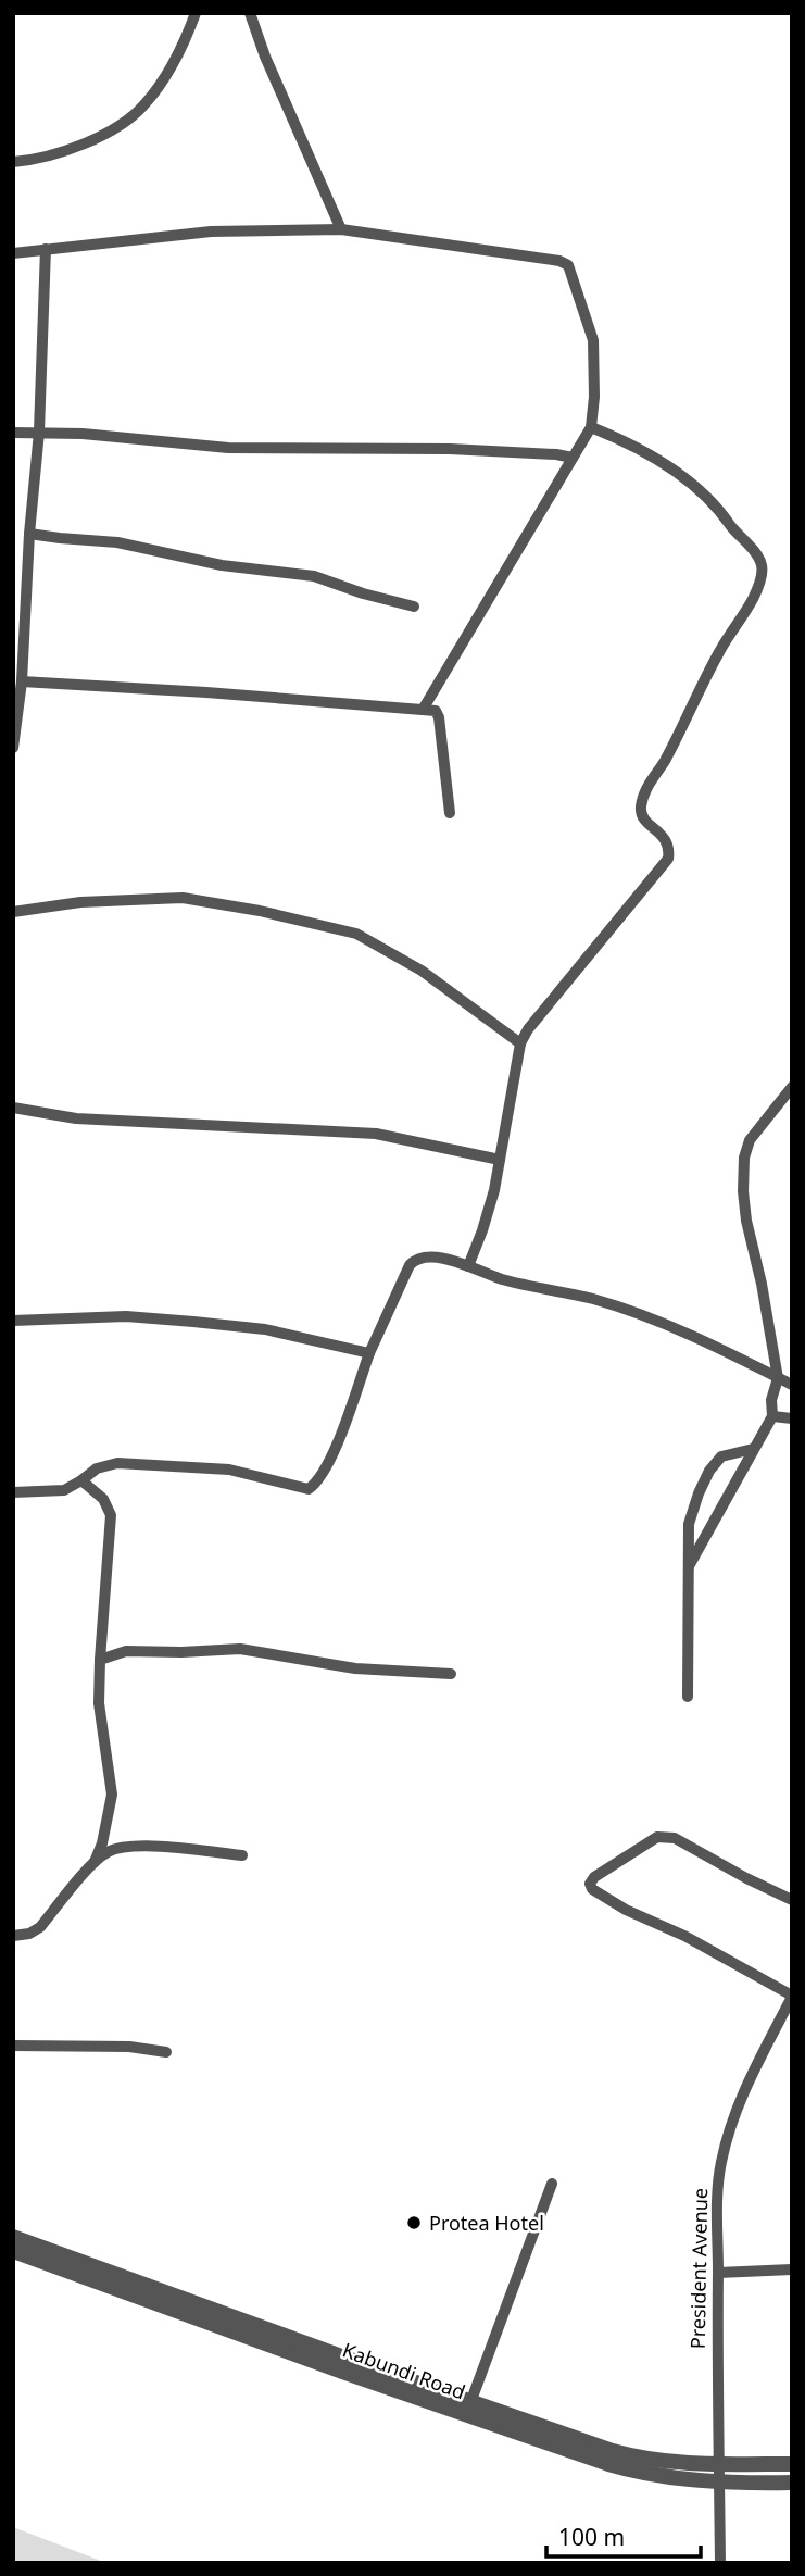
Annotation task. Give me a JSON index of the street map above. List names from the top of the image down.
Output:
{
  "streets": {
    "street": ["President Avenue", "Kabundi Road"]
  },
  "crossings": [
    ["President Avenue", "Kabundi Road"]
  ],
  "places": ["Protea Hotel"],
  "scale_bar": "100 m"
}
